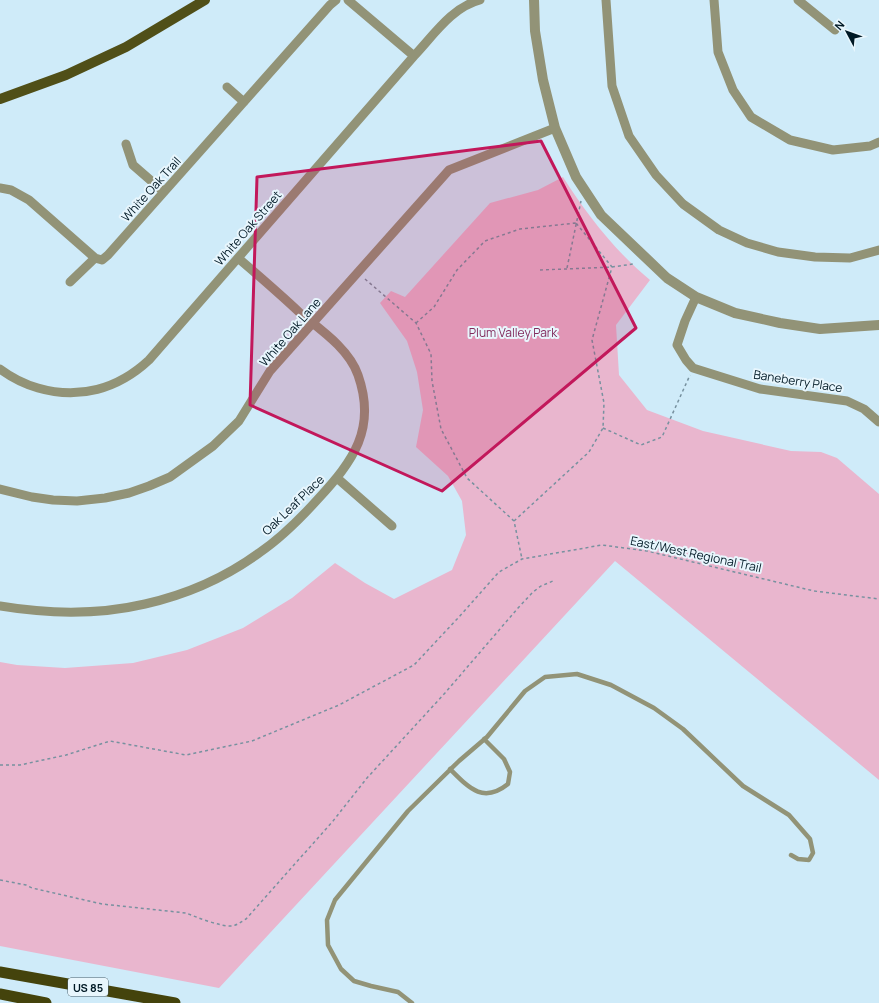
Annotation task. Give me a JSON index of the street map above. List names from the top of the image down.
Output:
{
  "streets": {
    "highway": ["US 85"],
    "street": [
      "White Oak Trail",
      "White Oak Street",
      "White Oak Lane",
      "Baneberry Place",
      "Oak Leaf Place"
    ],
    "path": ["East/West Regional Trail"]
  },
  "crossings": [
    ["White Oak Street", "Oak Leaf Place"],
    ["White Oak Lane", "Oak Leaf Place"]
  ],
  "parks": ["Plum Valley Park"],
  "north": "top left"
}
